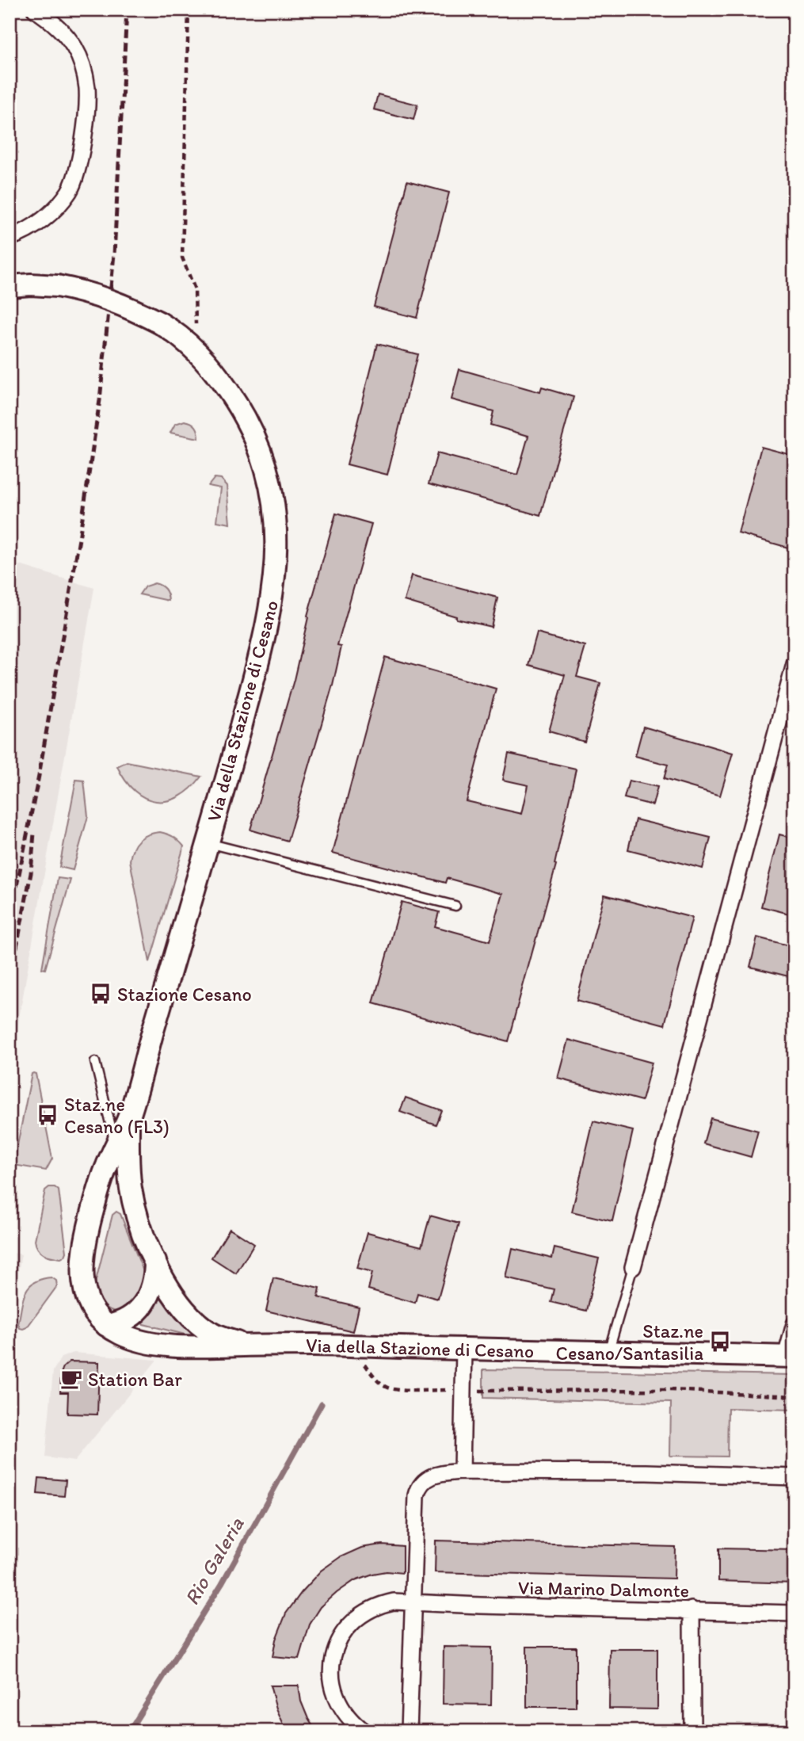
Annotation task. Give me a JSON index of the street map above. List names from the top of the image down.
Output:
{
  "streets": {
    "street": ["Via della Stazione di Cesano", "Via Marino Dalmonte"]
  },
  "water": ["Rio Galeria"],
  "places": {
    "bus stop": ["Stazione Cesano", "Staz.ne Cesano (FL3)", "Staz.ne Cesano/Santasilia"],
    "cafe": ["Station Bar"]
  }
}
